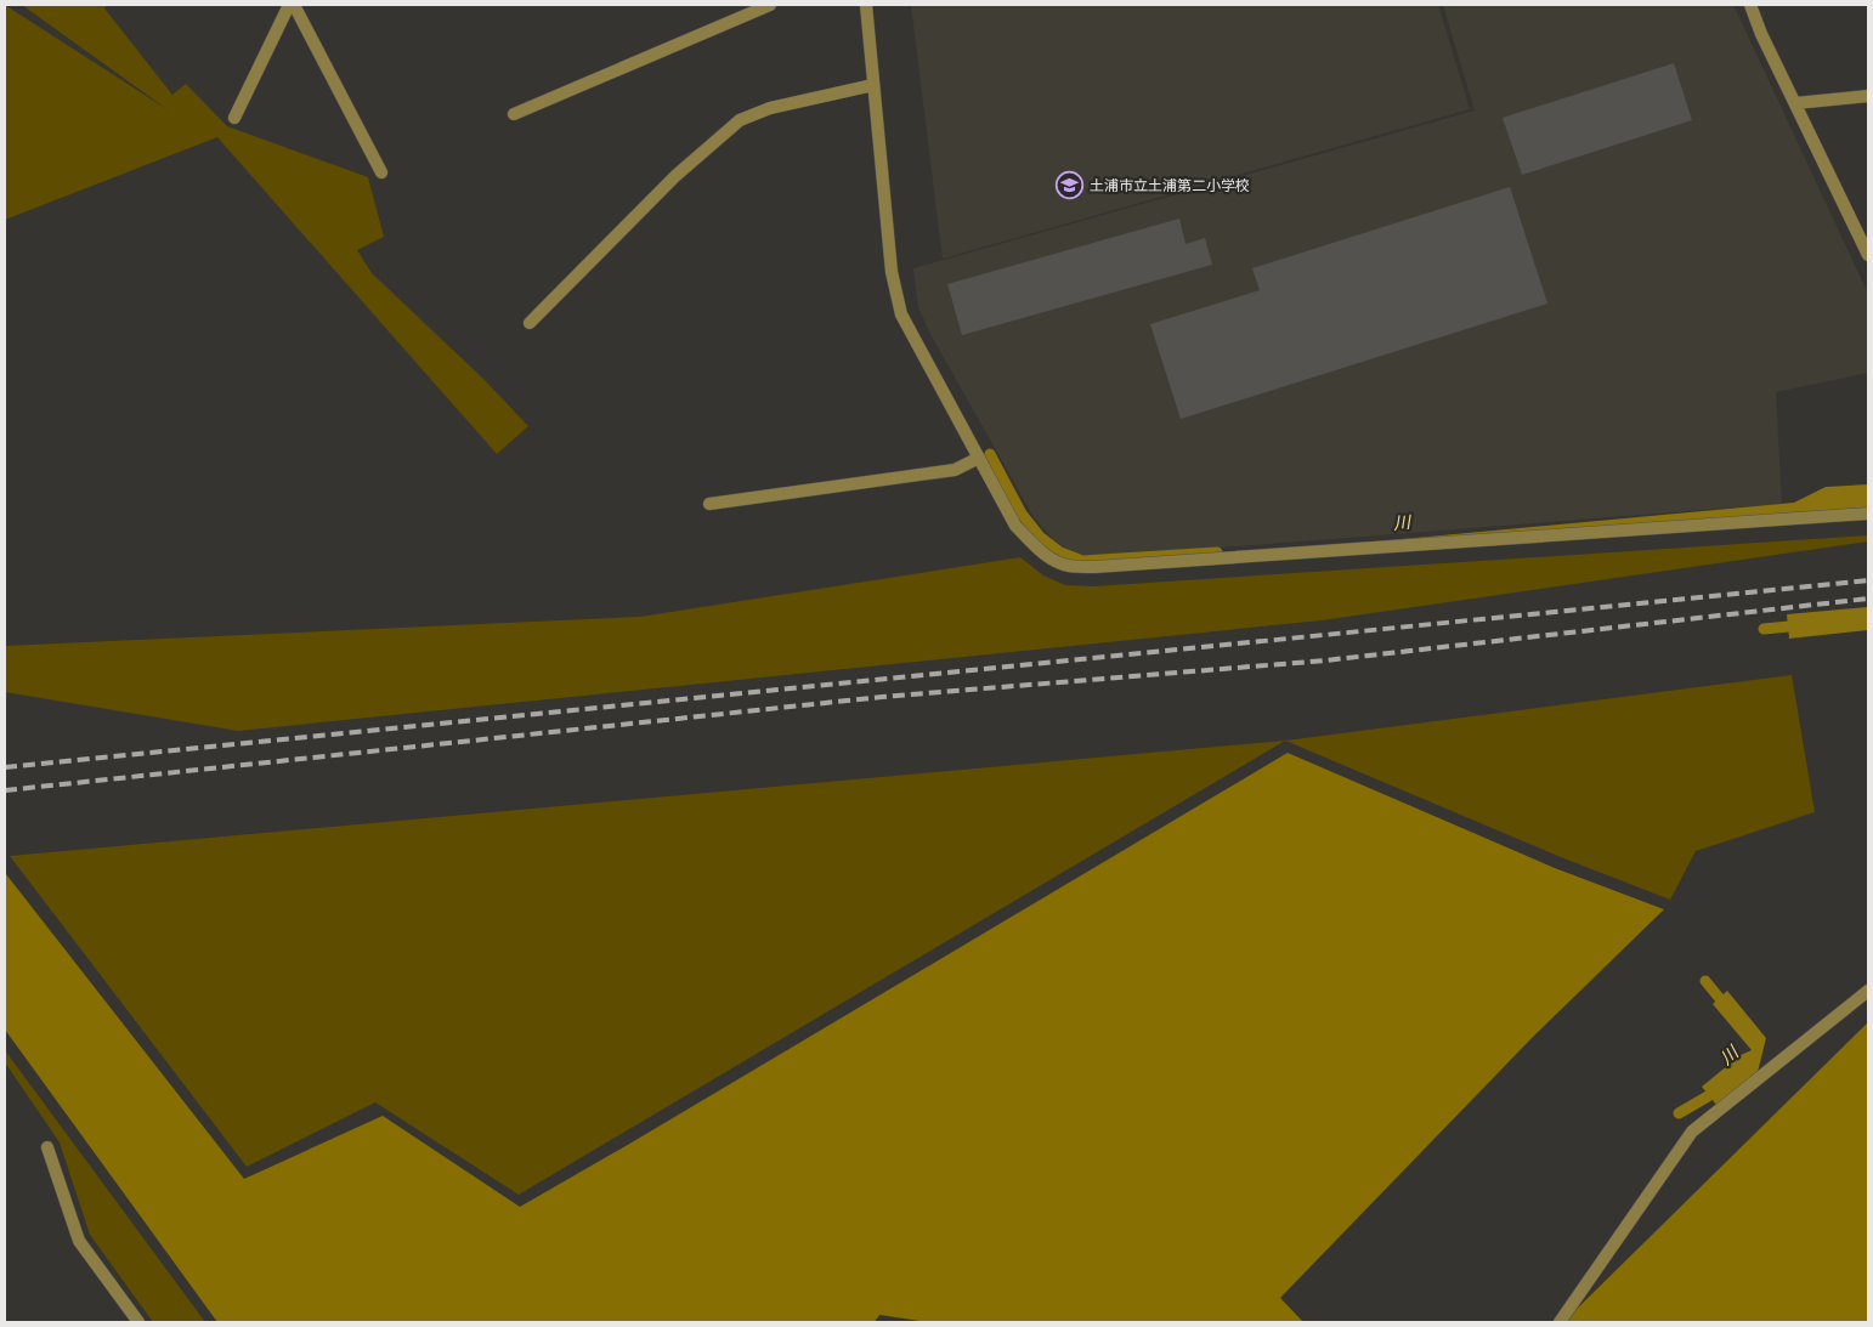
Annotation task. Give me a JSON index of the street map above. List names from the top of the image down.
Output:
{
  "water": ["川"],
  "places": {
    "school or university": ["土浦市立土浦第二小学校"]
  }
}
